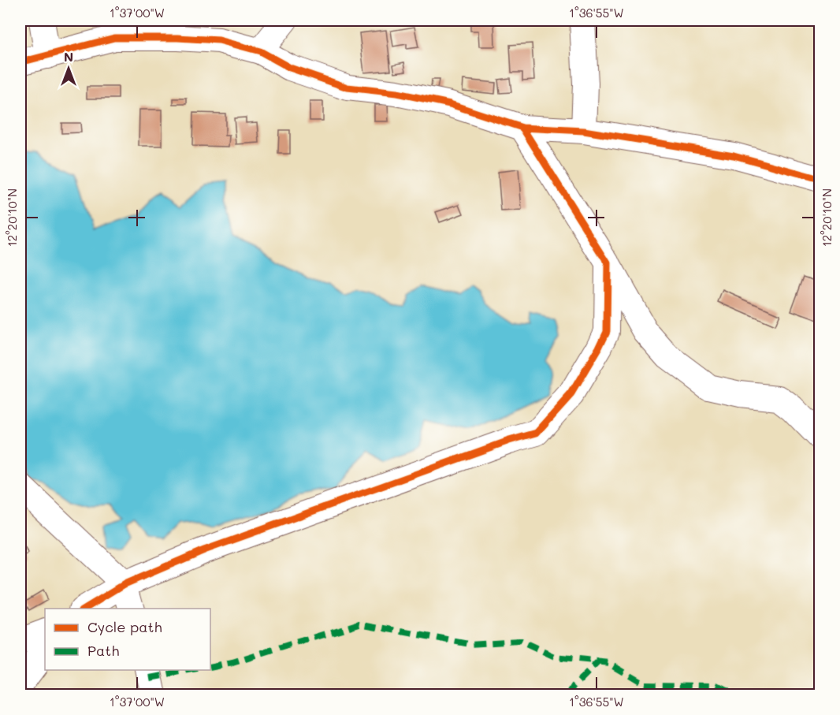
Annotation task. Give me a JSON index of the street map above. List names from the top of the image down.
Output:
{
  "legend": ["Cycle path", "Path"],
  "north": "top",
  "coordinates": ["1°37'00\"W", "1°36'55\"W", "12°20'10\"N"]
}
